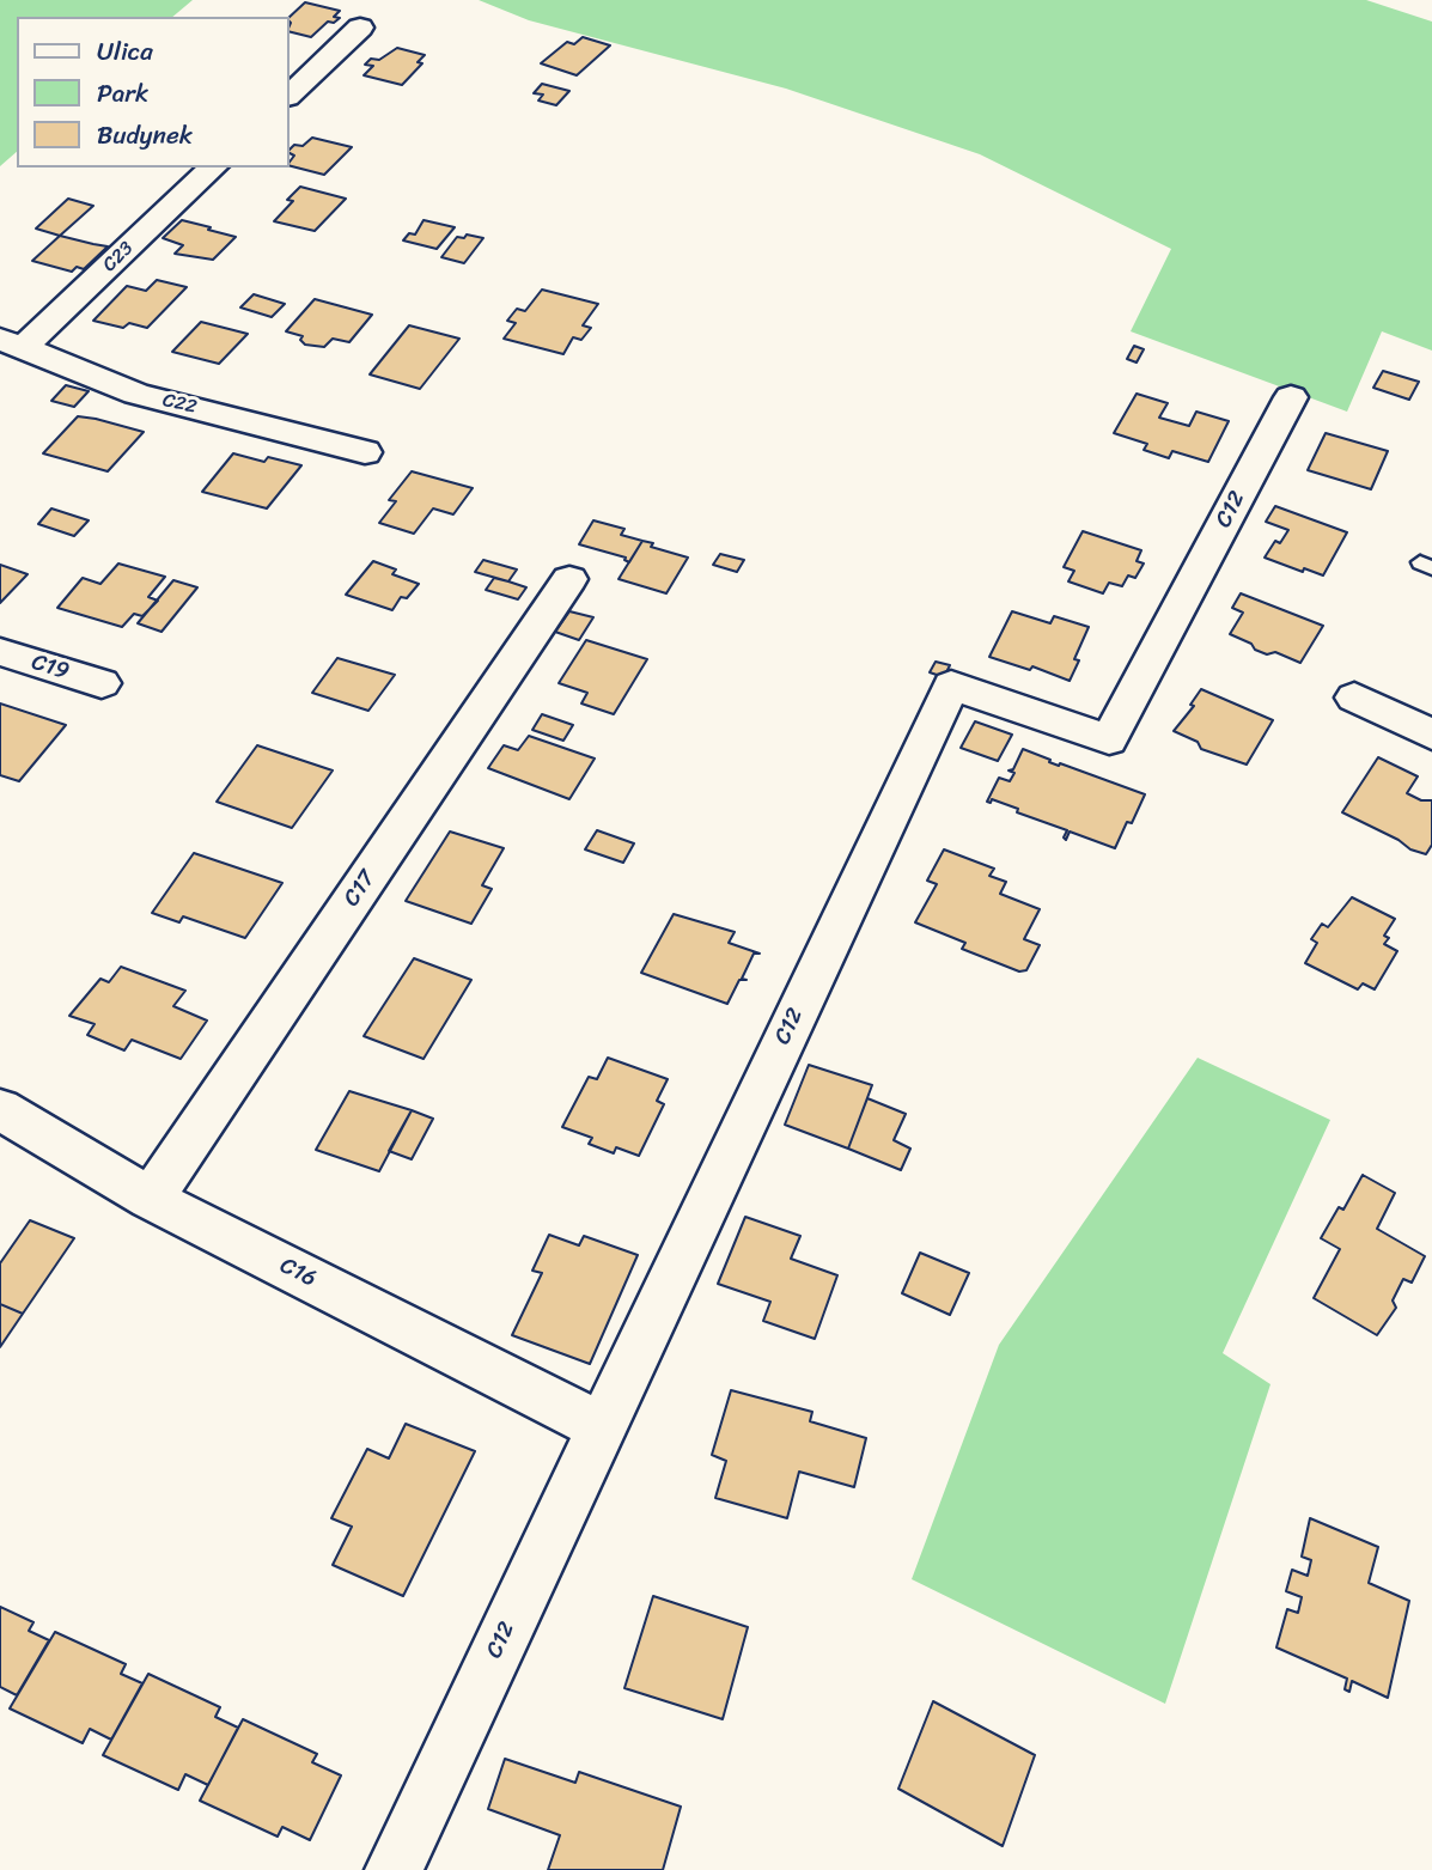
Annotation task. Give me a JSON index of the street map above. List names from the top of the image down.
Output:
{
  "streets": {
    "street": [
      "C23",
      "C22",
      "C12",
      "C19",
      "C17",
      "C16"
    ]
  },
  "crossings": [
    ["C23", "C22"],
    ["C12", "C16"],
    ["C17", "C16"]
  ],
  "legend": ["Ulica", "Park", "Budynek"]
}
